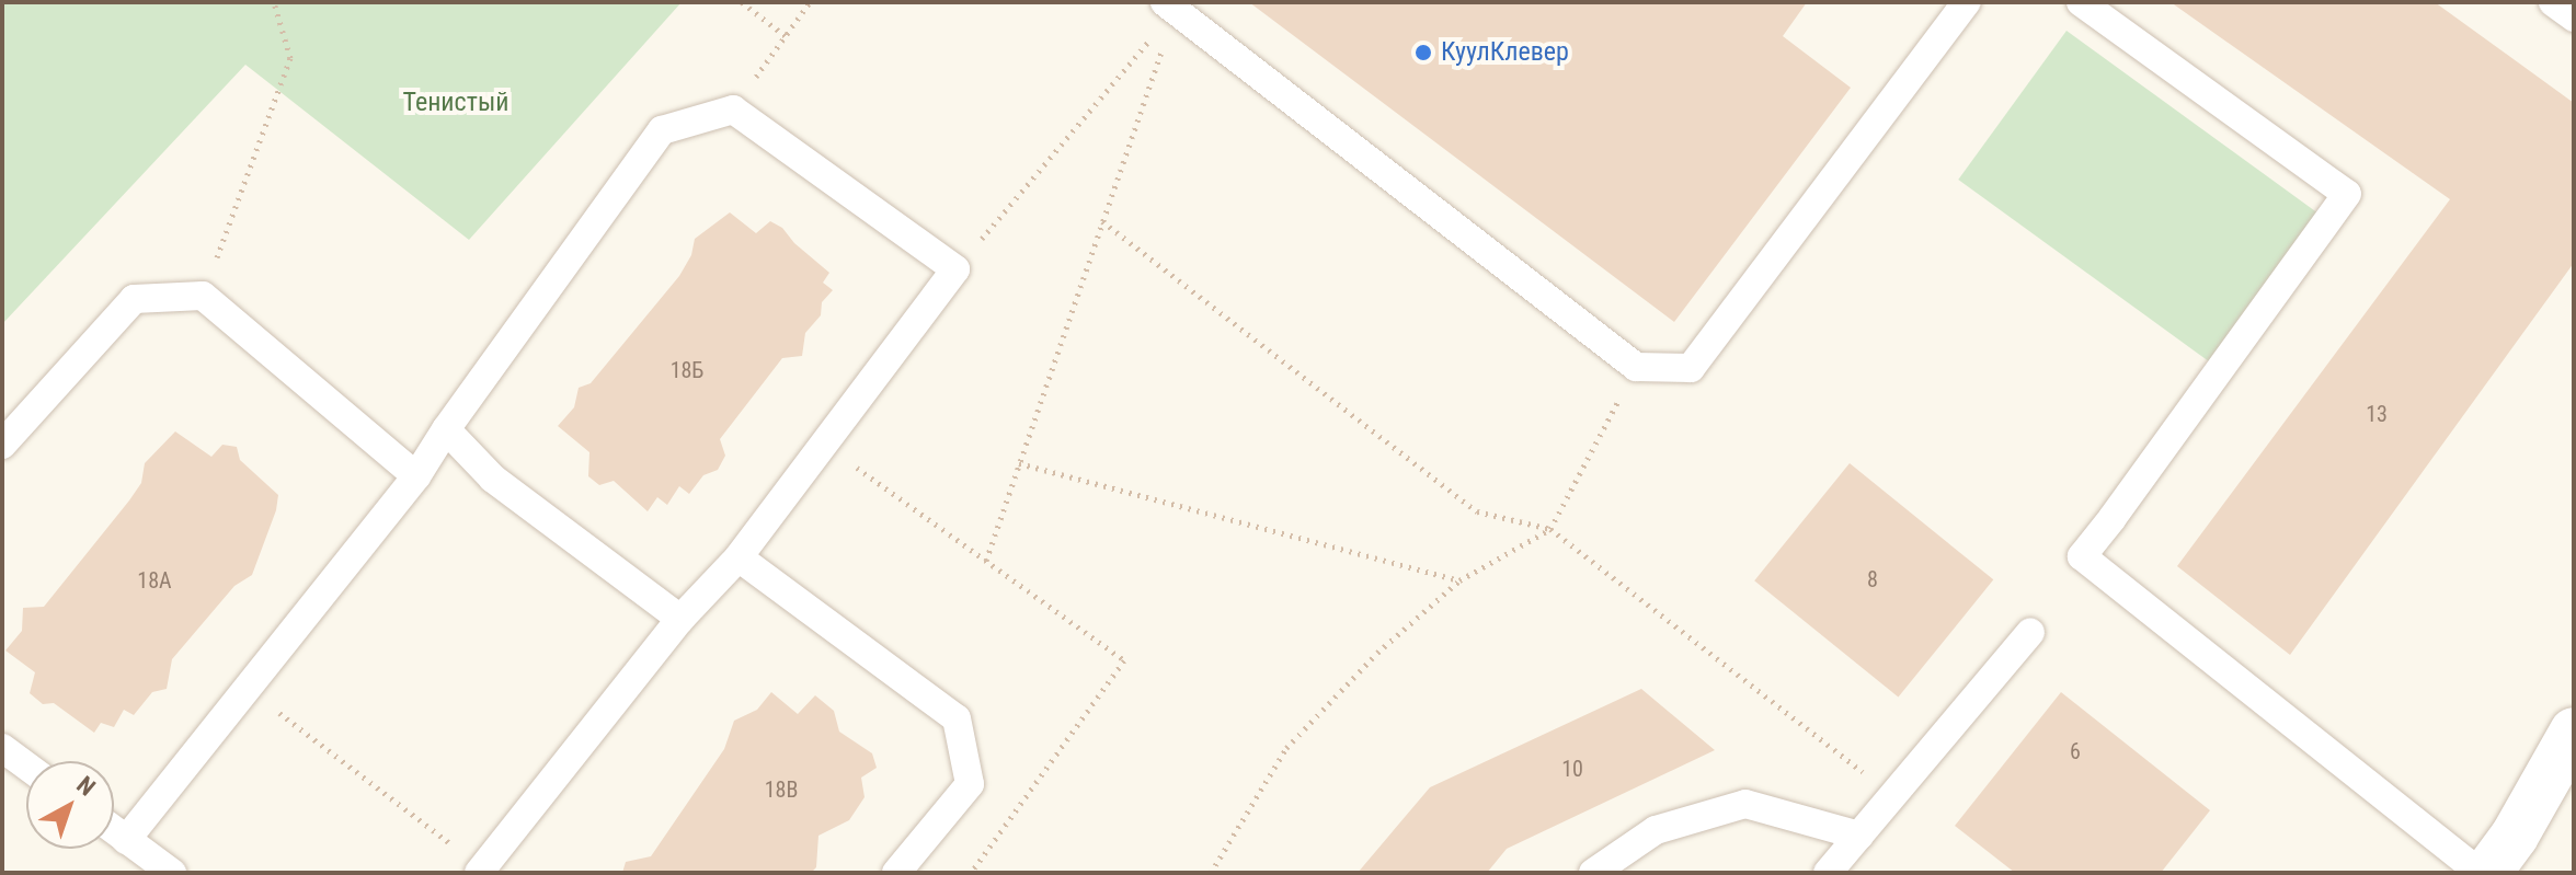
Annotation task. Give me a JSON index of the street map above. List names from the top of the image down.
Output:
{
  "parks": ["Тенистый"],
  "places": ["КуулКлевер"],
  "house_numbers": [
    "18Б",
    "13",
    "8",
    "18А",
    "6",
    "10",
    "18В"
  ],
  "north": "top right"
}
